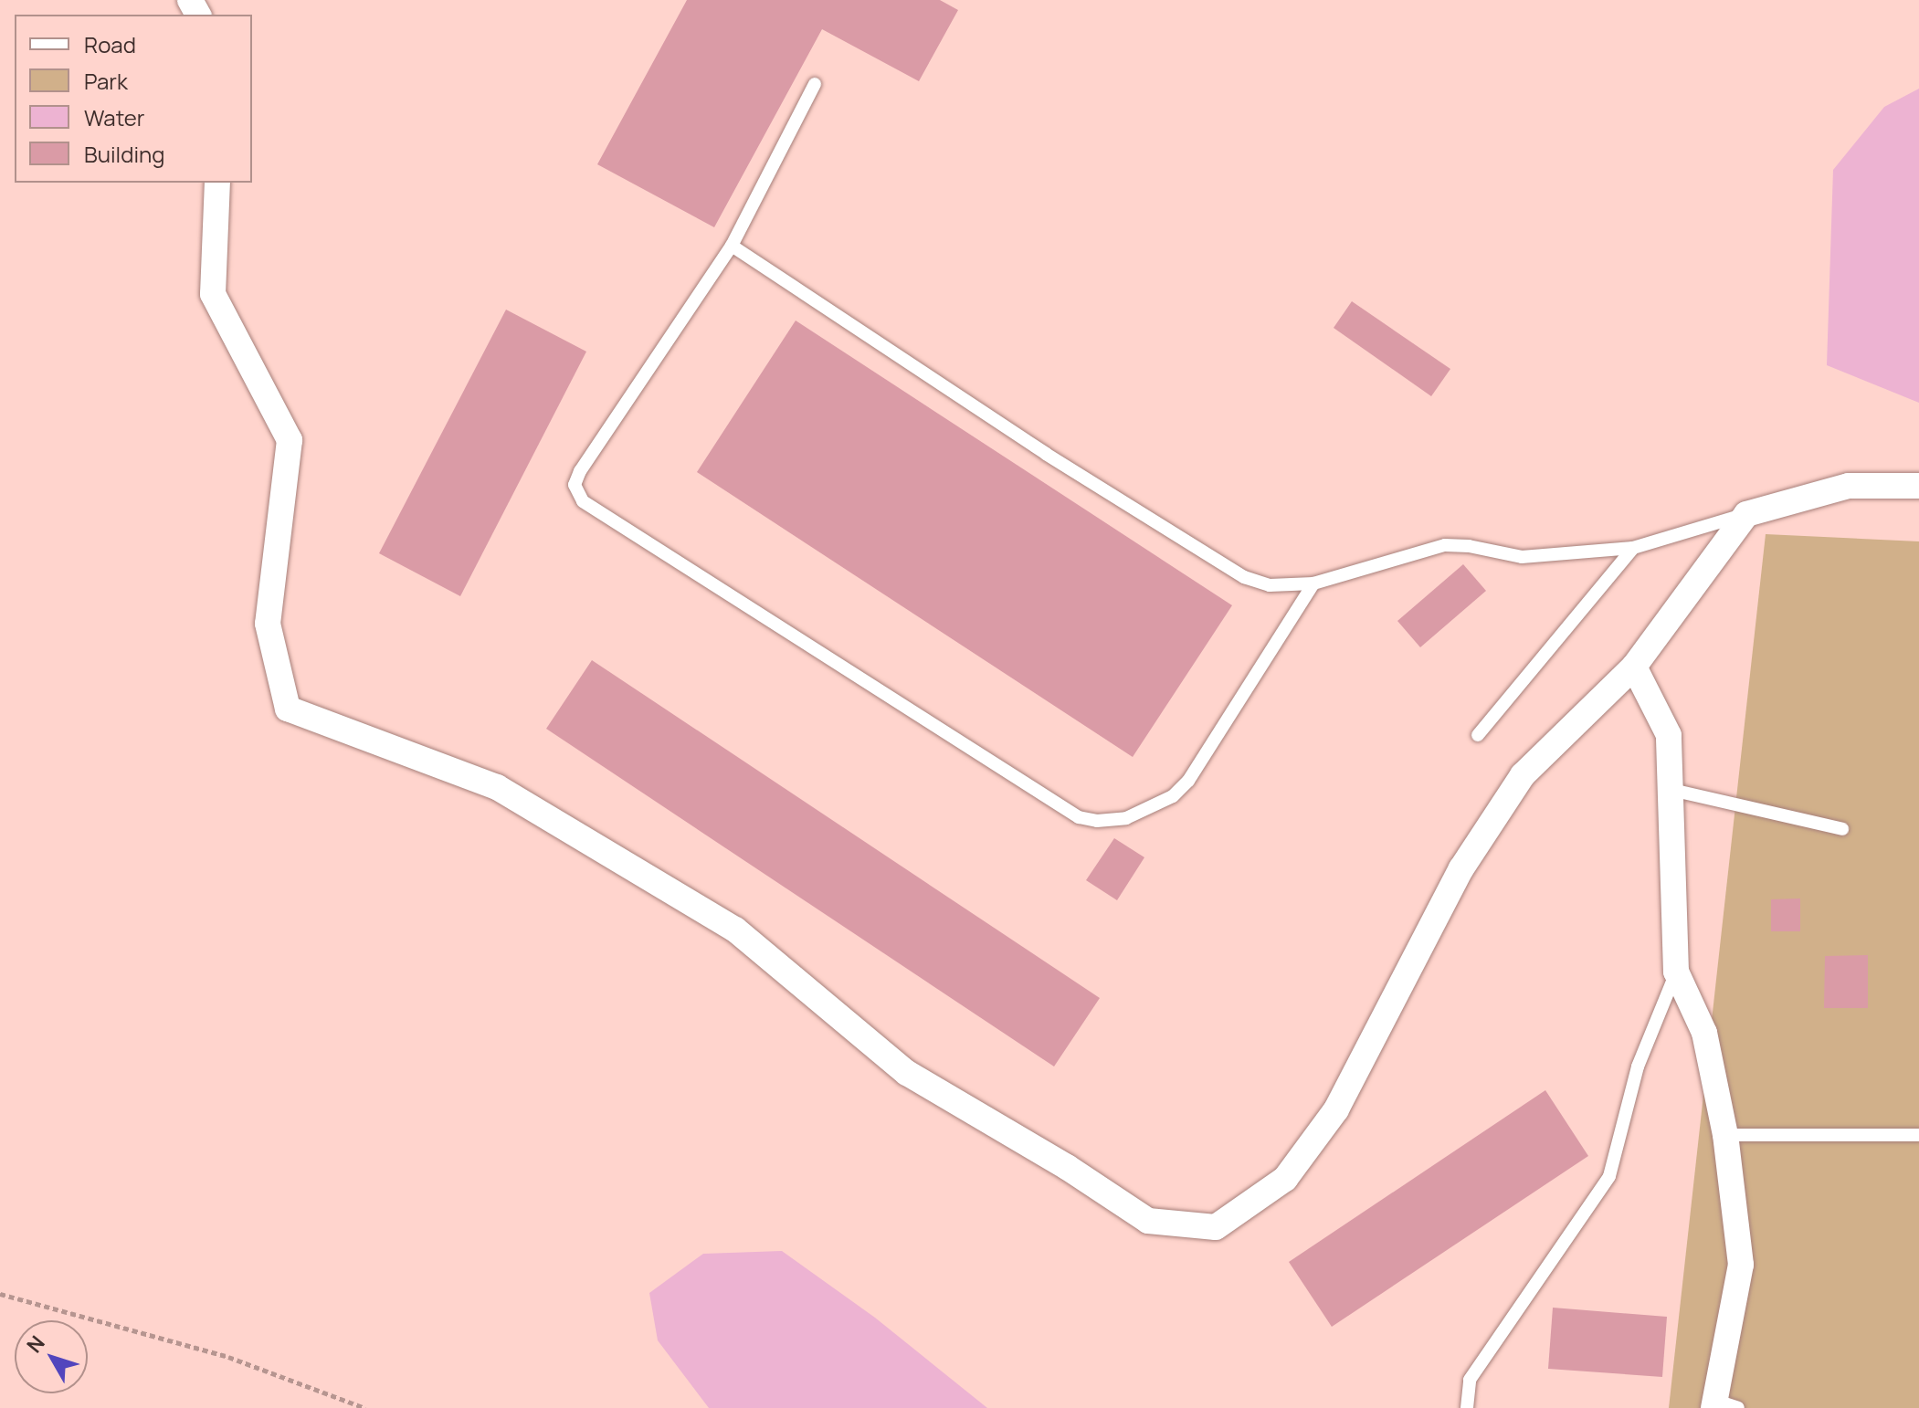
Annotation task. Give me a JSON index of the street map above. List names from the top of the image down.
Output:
{
  "legend": [
    "Road",
    "Park",
    "Water",
    "Building"
  ],
  "north": "top left"
}
